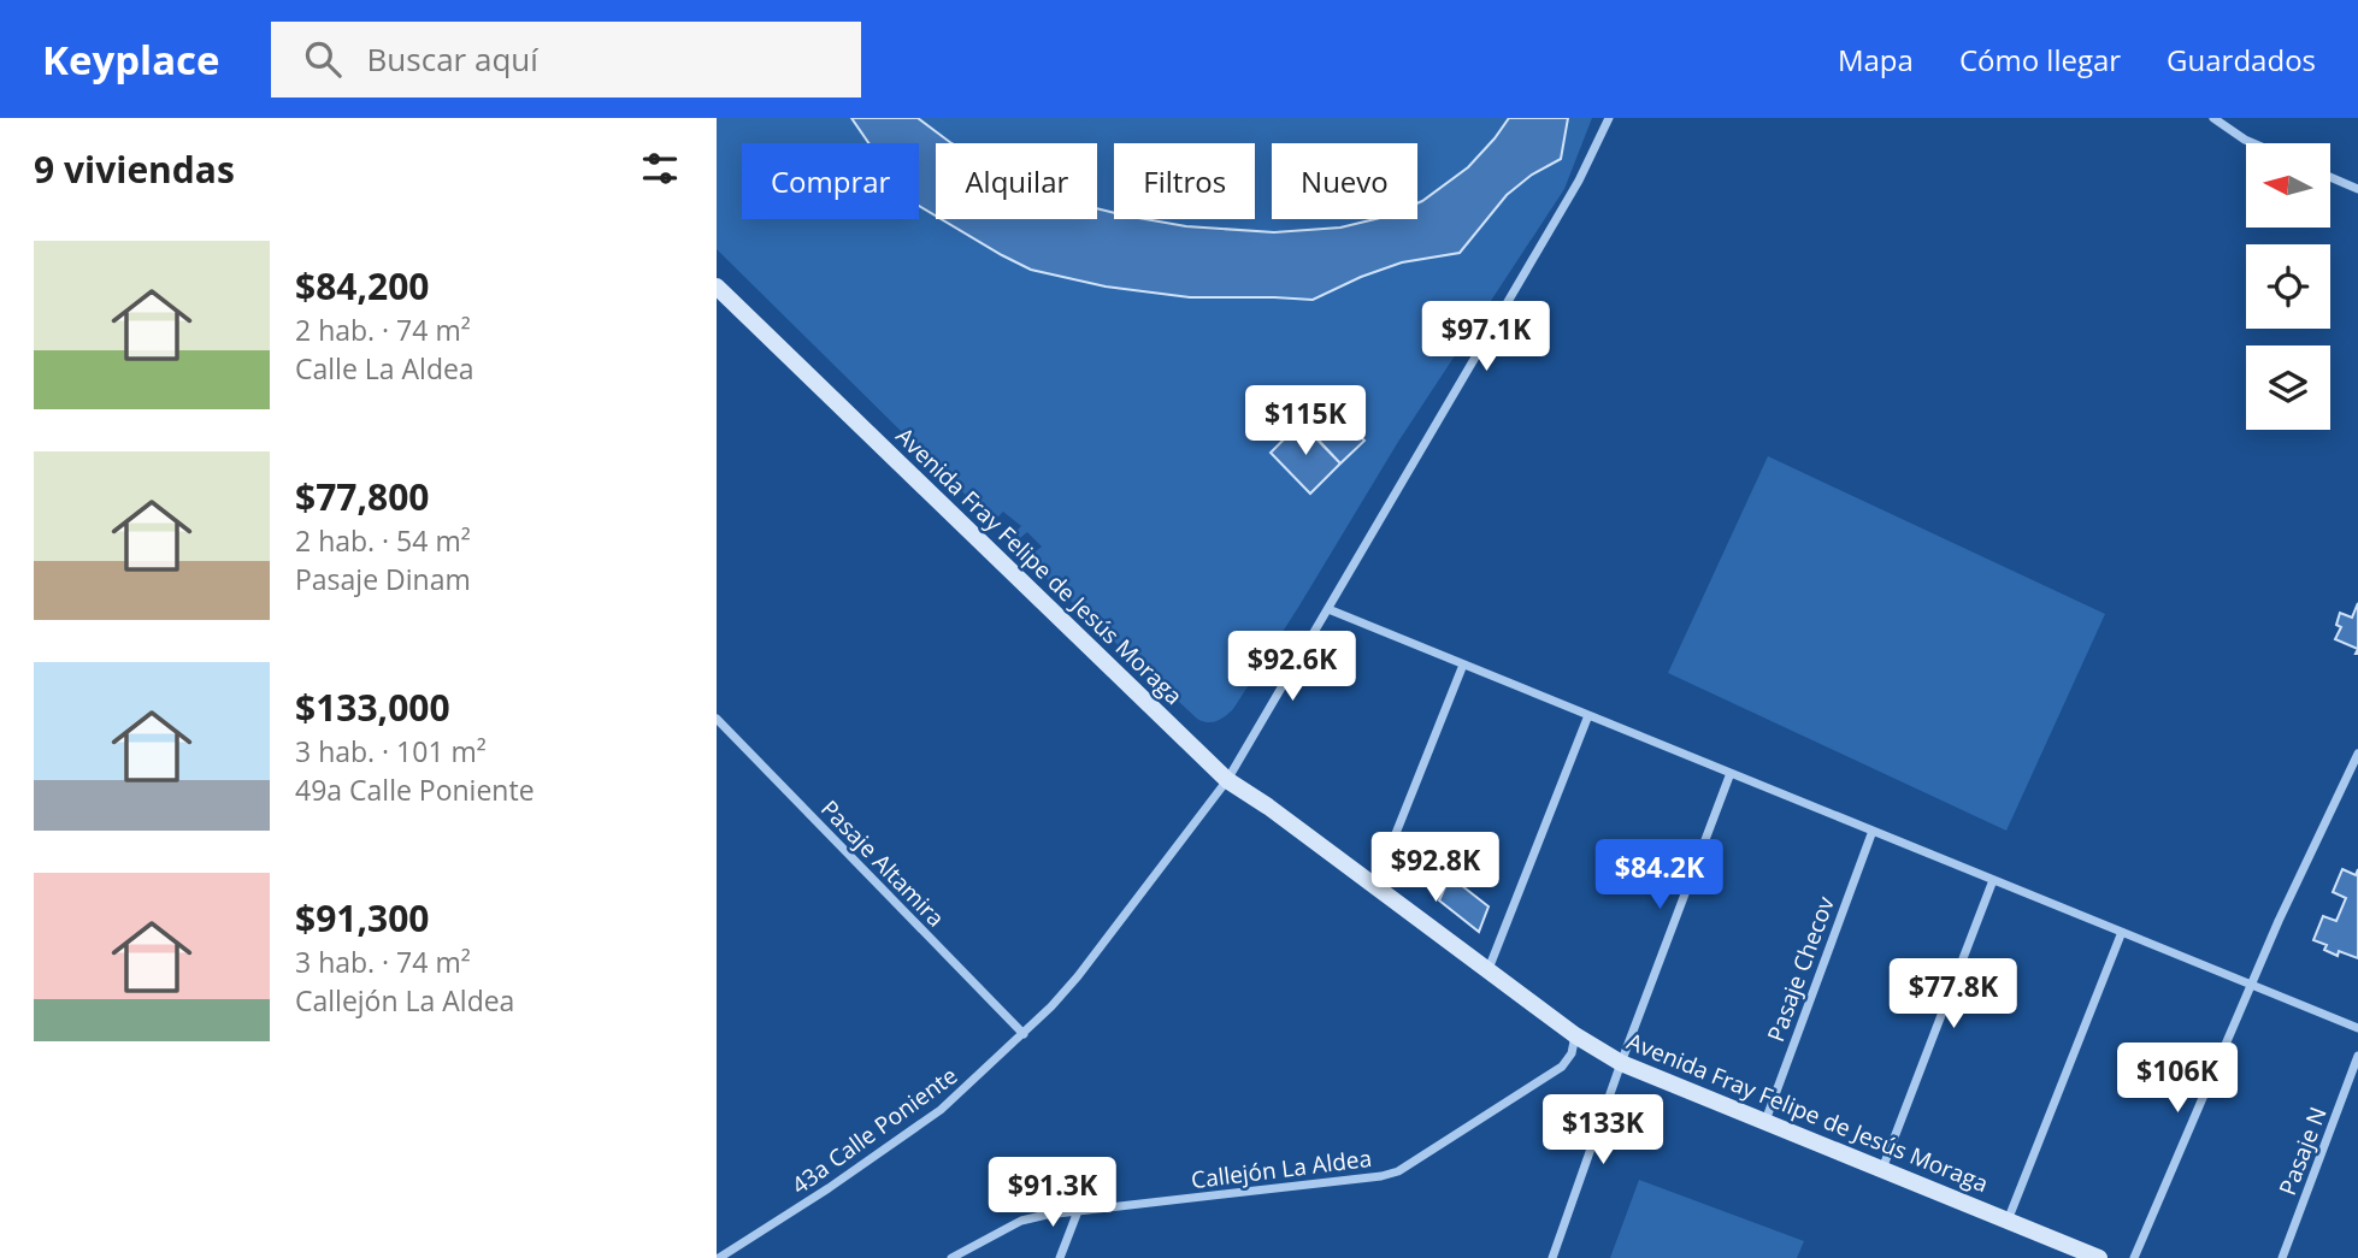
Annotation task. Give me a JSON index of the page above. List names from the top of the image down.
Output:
{
  "streets": {
    "street": [
      "Avenida Fray Felipe de Jesús Moraga",
      "Pasaje Altamira",
      "Pasaje Checov",
      "43a Calle Poniente",
      "Pasaje N",
      "Callejón La Aldea"
    ]
  },
  "crossings": [
    ["Avenida Fray Felipe de Jesús Moraga", "Pasaje Checov"],
    ["Avenida Fray Felipe de Jesús Moraga", "43a Calle Poniente"],
    ["Avenida Fray Felipe de Jesús Moraga", "Callejón La Aldea"],
    ["Pasaje Altamira", "43a Calle Poniente"]
  ],
  "north": "left",
  "page": {
    "header": "Keyplace",
    "search": "Buscar aquí",
    "nav": ["Mapa", "Cómo llegar", "Guardados"],
    "heading": "9 viviendas",
    "chip": [
      "Comprar",
      "Alquilar",
      "Filtros",
      "Nuevo"
    ],
    "list": [
      {
        "name": "$84,200",
        "note": "2 hab. · 74 m² · Calle La Aldea"
      },
      {
        "name": "$77,800",
        "note": "2 hab. · 54 m² · Pasaje Dinam"
      },
      {
        "name": "$133,000",
        "note": "3 hab. · 101 m² · 49a Calle Poniente"
      },
      {
        "name": "$91,300",
        "note": "3 hab. · 74 m² · Callejón La Aldea"
      }
    ],
    "price": [
      "$97.1K",
      "$115K",
      "$92.6K",
      "$92.8K",
      "$84.2K",
      "$77.8K",
      "$106K",
      "$133K",
      "$91.3K"
    ]
  }
}
